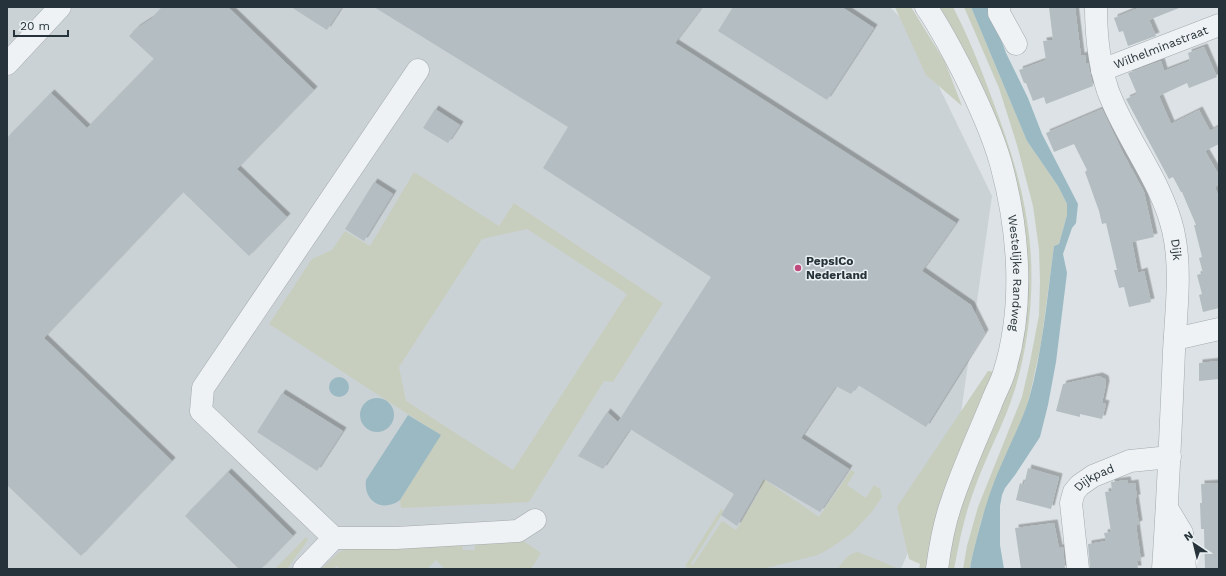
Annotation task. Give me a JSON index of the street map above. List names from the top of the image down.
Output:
{
  "streets": {
    "street": [
      "Wilhelminastraat",
      "Dijk",
      "Westelijke Randweg",
      "Dijkpad"
    ]
  },
  "crossings": [
    ["Wilhelminastraat", "Dijk"],
    ["Dijk", "Dijkpad"]
  ],
  "places": ["PepsiCo Nederland"],
  "scale_bar": "20 m",
  "north": "top left"
}
